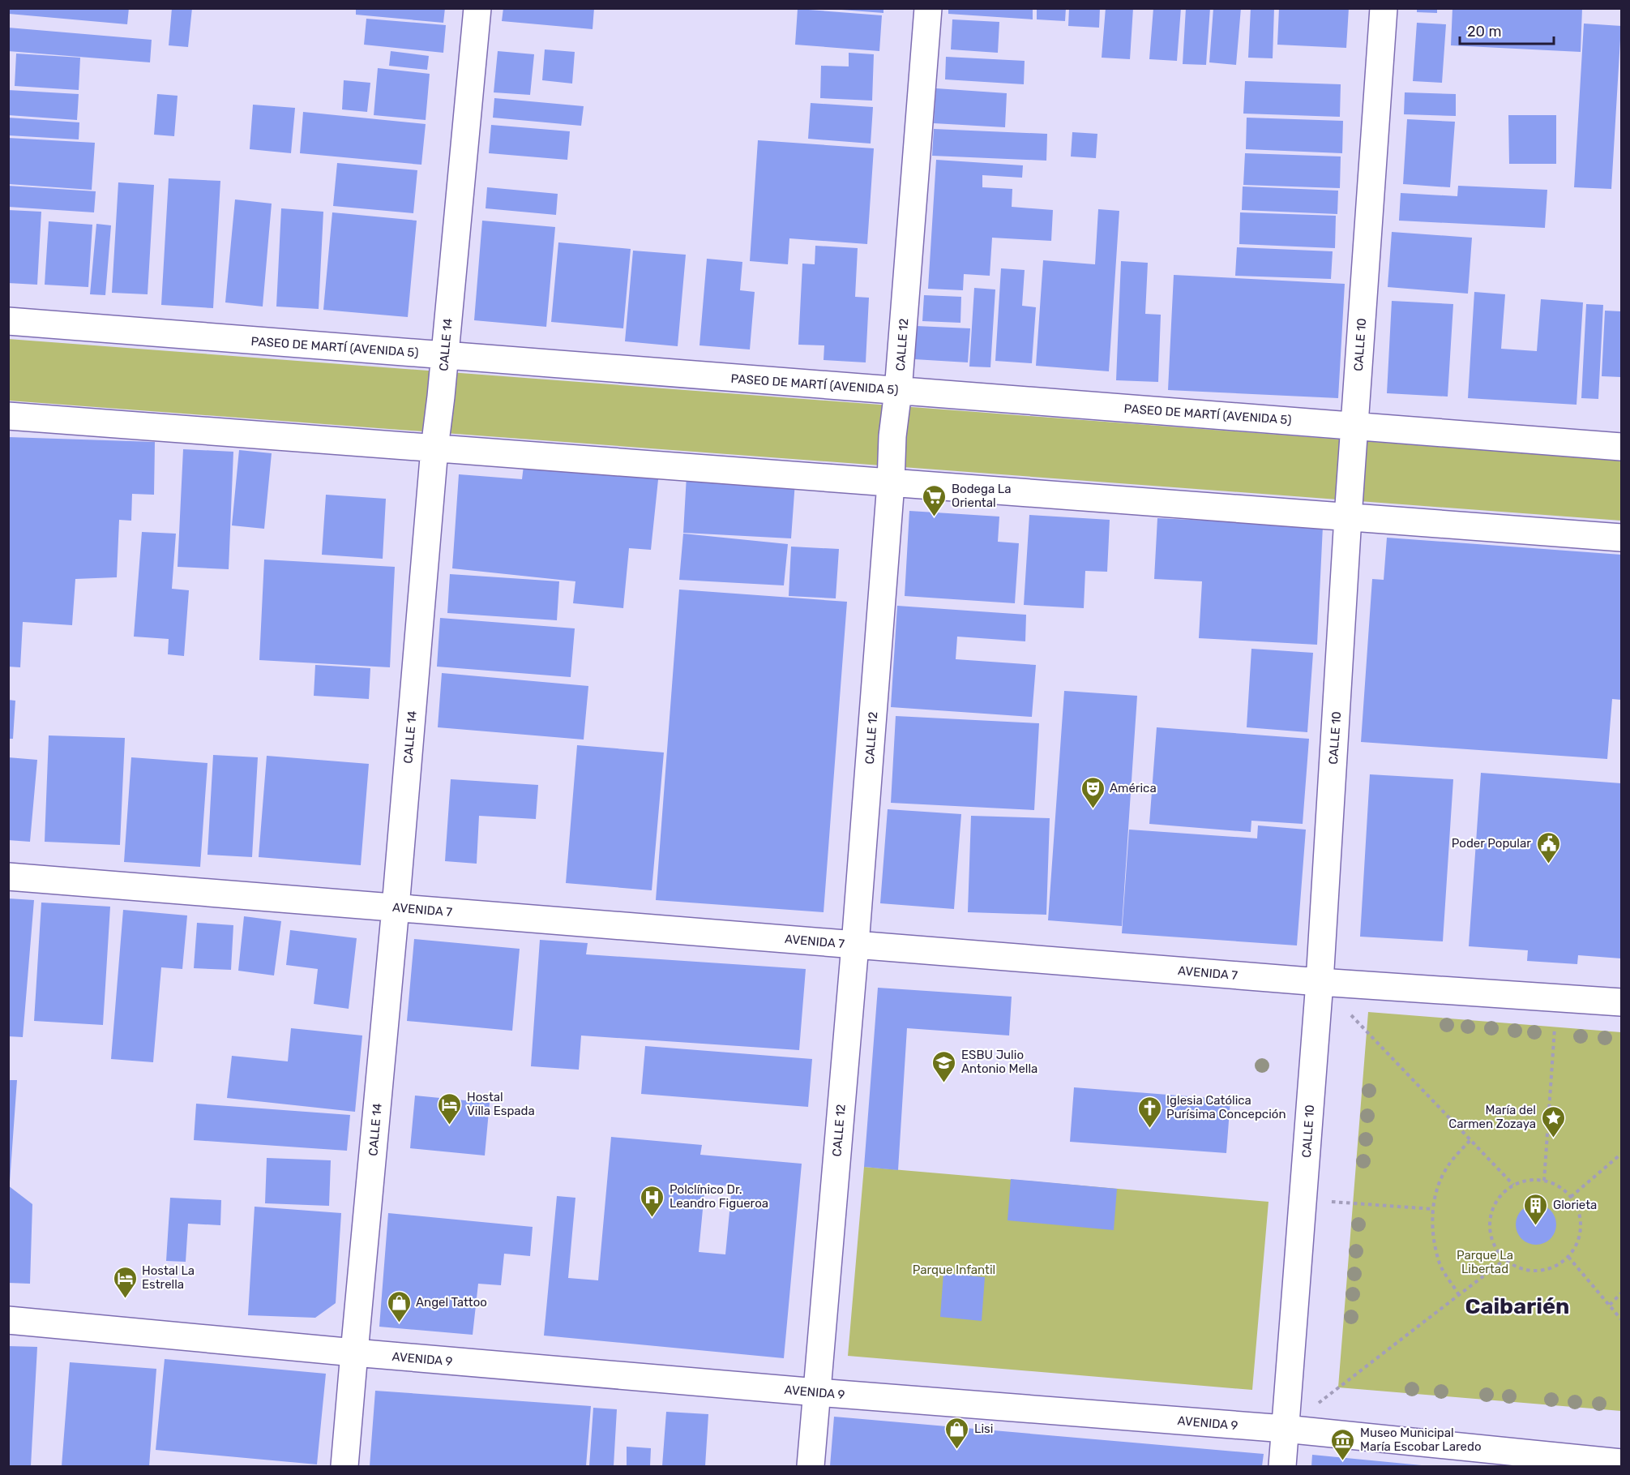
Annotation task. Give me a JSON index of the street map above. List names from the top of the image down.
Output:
{
  "streets": {
    "street": [
      "CALLE 14",
      "CALLE 12",
      "CALLE 10",
      "PASEO DE MARTÍ (AVENIDA 5)",
      "AVENIDA 7",
      "AVENIDA 9"
    ]
  },
  "crossings": [
    ["CALLE 14", "PASEO DE MARTÍ (AVENIDA 5)"],
    ["CALLE 14", "AVENIDA 7"],
    ["CALLE 14", "AVENIDA 9"],
    ["CALLE 12", "PASEO DE MARTÍ (AVENIDA 5)"],
    ["CALLE 12", "AVENIDA 7"],
    ["CALLE 12", "AVENIDA 9"],
    ["CALLE 10", "PASEO DE MARTÍ (AVENIDA 5)"],
    ["CALLE 10", "AVENIDA 7"],
    ["CALLE 10", "AVENIDA 9"]
  ],
  "districts": ["Caibarién"],
  "parks": ["Parque La Libertad", "Parque Infantil"],
  "places": {
    "supermarket": ["Bodega La Oriental"],
    "theatre": ["América"],
    "public building": ["Poder Popular"],
    "school or university": ["ESBU Julio Antonio Mella"],
    "hotel": ["Hostal Villa Espada", "Hostal La Estrella"],
    "church": ["Iglesia Católica Purísima Concepción"],
    "place": ["María del Carmen Zozaya"],
    "hospital": ["Polclínico Dr. Leandro Figueroa"],
    "building": ["Glorieta"],
    "shop": ["Angel Tattoo", "Lisi"],
    "museum": ["Museo Municipal María Escobar Laredo"]
  },
  "scale_bar": "20 m"
}
